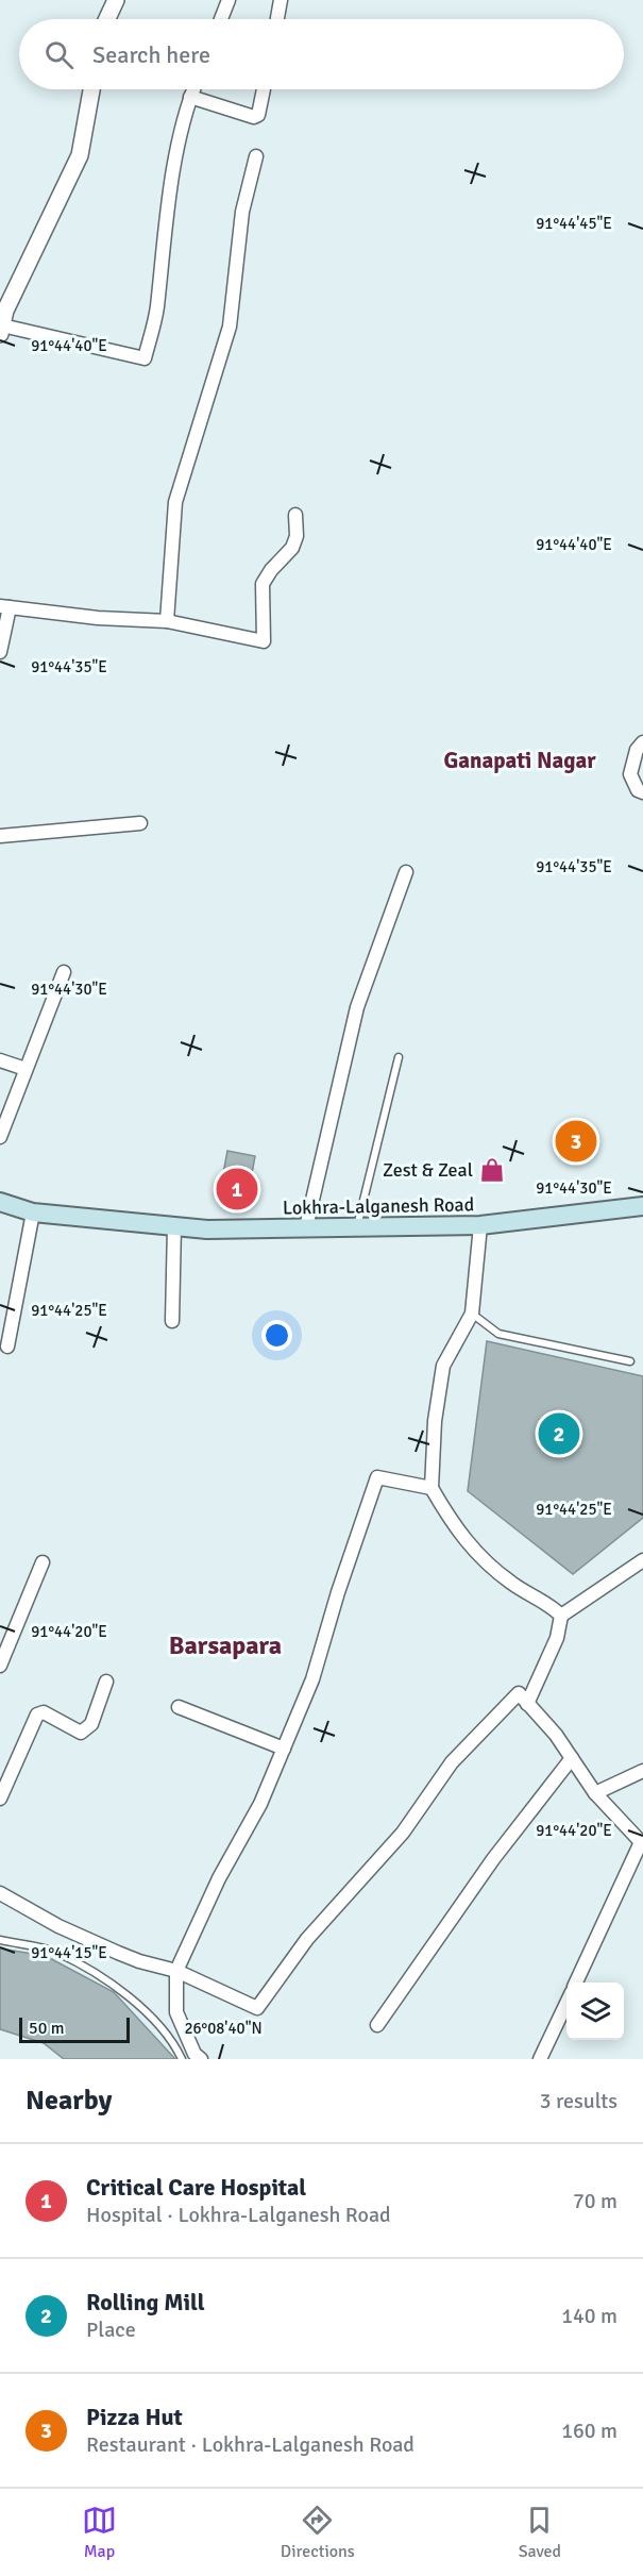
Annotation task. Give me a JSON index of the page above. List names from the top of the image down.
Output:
{
  "streets": {
    "main road": ["Lokhra-Lalganesh Road"]
  },
  "districts": ["Ganapati Nagar", "Barsapara"],
  "places": {
    "shop": ["Zest & Zeal"]
  },
  "scale_bar": "50 m",
  "page": {
    "search": "Search here",
    "pins": ["3", "1", "2"],
    "scale": "50 m",
    "heading": ["Nearby", "3 results"],
    "list": [
      {
        "mark": "1",
        "name": "Critical Care Hospital",
        "note": "Hospital · Lokhra-Lalganesh Road",
        "value": "70 m"
      },
      {
        "mark": "2",
        "name": "Rolling Mill",
        "note": "Place",
        "value": "140 m"
      },
      {
        "mark": "3",
        "name": "Pizza Hut",
        "note": "Restaurant · Lokhra-Lalganesh Road",
        "value": "160 m"
      }
    ],
    "nav": ["Map", "Directions", "Saved"]
  },
  "coordinates": [
    "91°44'45\"E",
    "91°44'40\"E",
    "91°44'35\"E",
    "91°44'30\"E",
    "91°44'25\"E",
    "91°44'20\"E",
    "91°44'15\"E",
    "26°08'40\"N"
  ]
}
